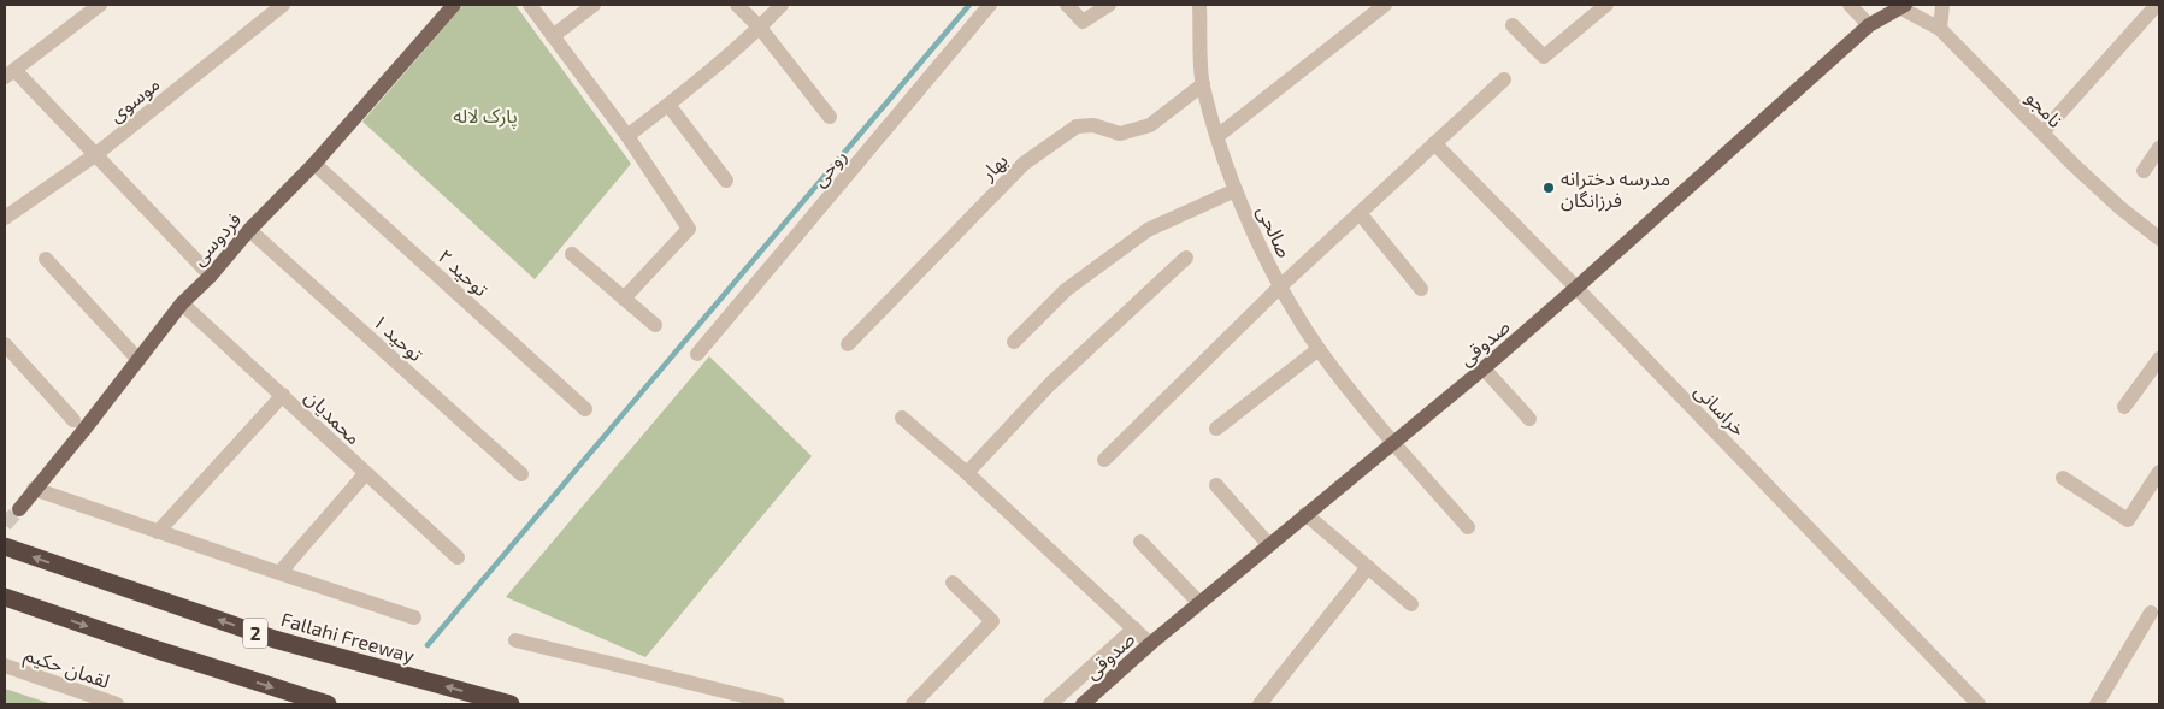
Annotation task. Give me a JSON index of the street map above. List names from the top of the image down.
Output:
{
  "streets": {
    "highway": ["2", "Fallahi Freeway"],
    "main road": ["فردوسی", "صدوقی"],
    "street": [
      "موسوی",
      "نامجو",
      "بهار",
      "روحی",
      "صالحی",
      "توحید ۲",
      "توحید ۱",
      "خراسانی",
      "محمدیان",
      "لقمان حکیم"
    ]
  },
  "crossings": [
    ["نامجو", "صدوقی"],
    ["بهار", "صالحی"],
    ["صالحی", "صدوقی"],
    ["فردوسی", "توحید ۲"],
    ["فردوسی", "توحید ۱"],
    ["فردوسی", "محمدیان"],
    ["صدوقی", "خراسانی"]
  ],
  "parks": ["پارک لاله"],
  "places": ["مدرسه دخترانه فرزانگان"]
}
